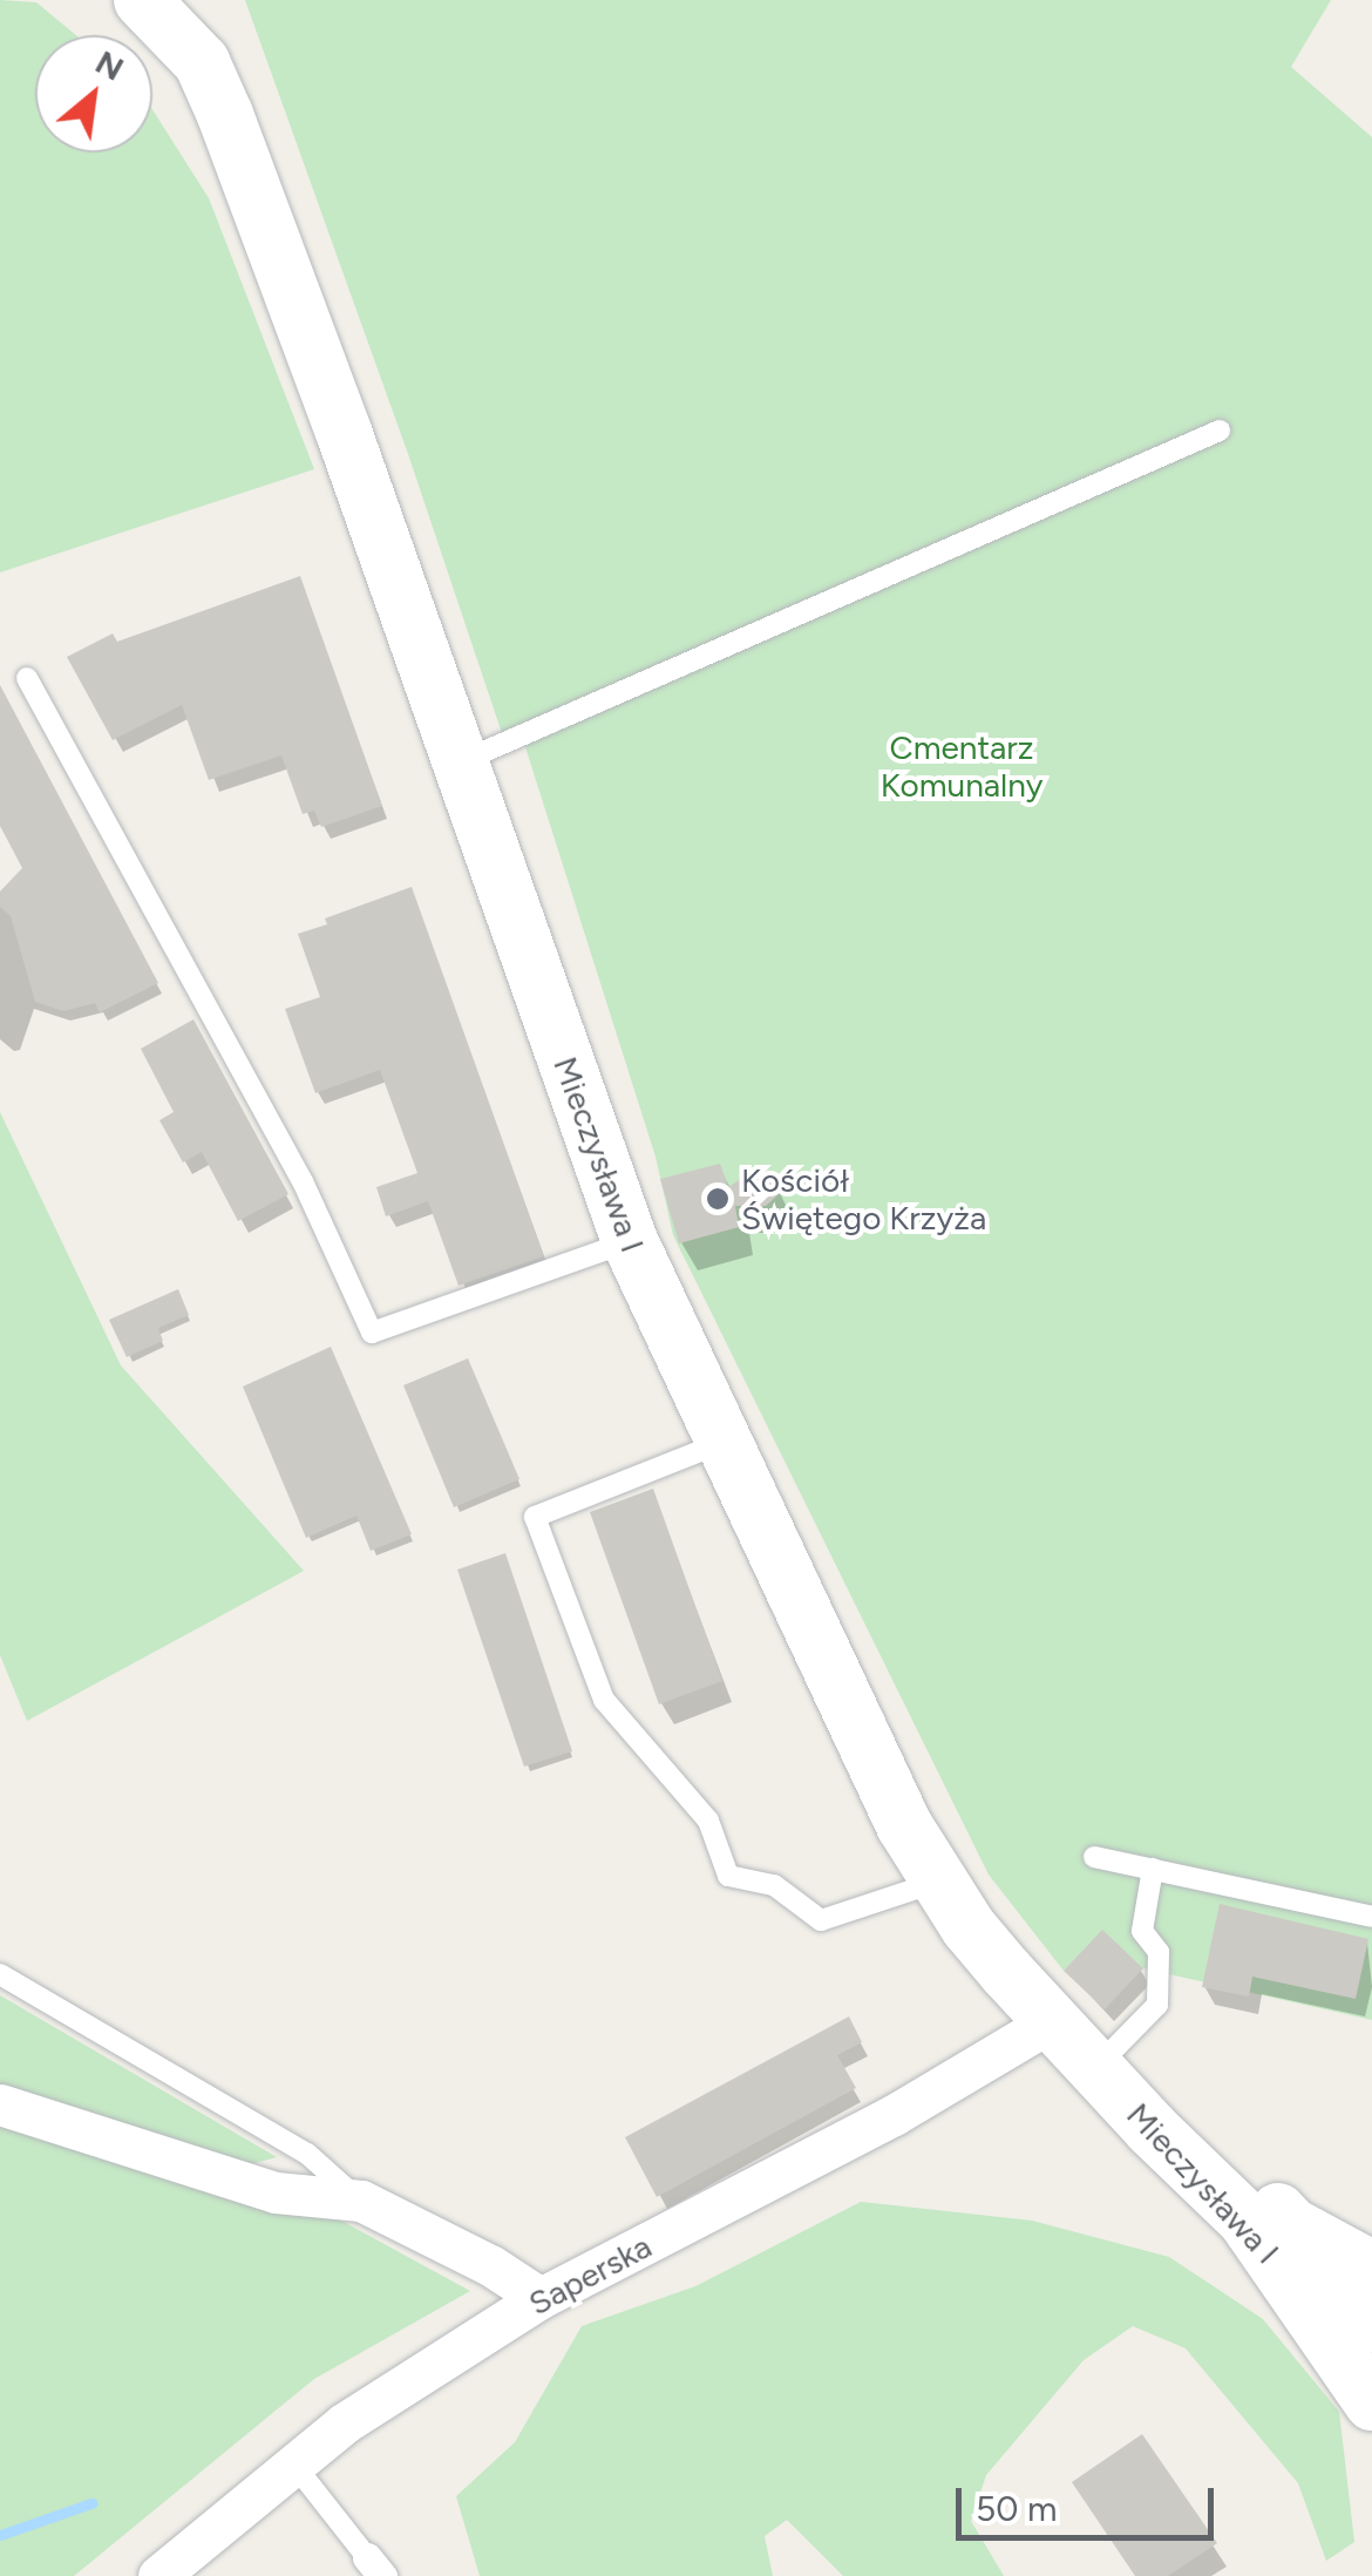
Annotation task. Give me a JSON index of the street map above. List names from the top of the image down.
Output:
{
  "streets": {
    "main road": ["Mieczysława I"],
    "street": ["Saperska"]
  },
  "crossings": [
    ["Mieczysława I", "Saperska"]
  ],
  "parks": ["Cmentarz Komunalny"],
  "places": ["Kościół Świętego Krzyża"],
  "scale_bar": "50 m",
  "north": "top right"
}
